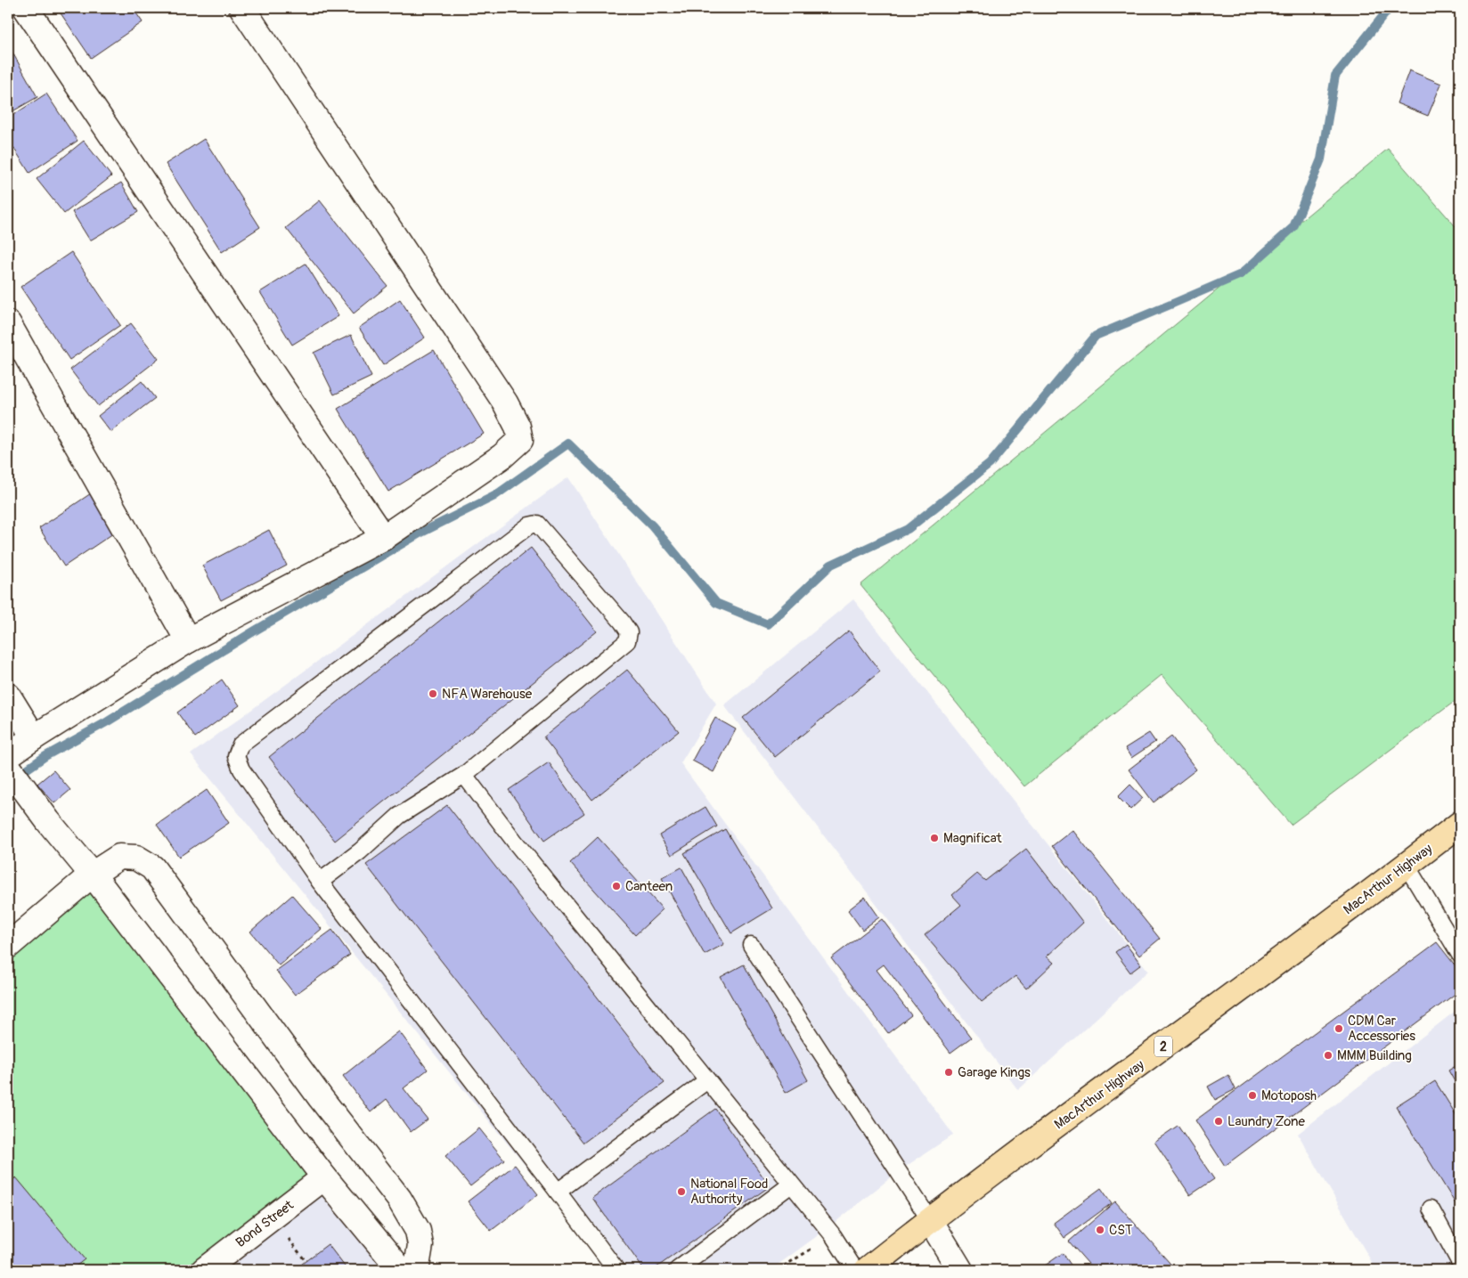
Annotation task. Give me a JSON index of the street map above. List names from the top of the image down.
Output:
{
  "streets": {
    "highway": ["MacArthur Highway", "2"],
    "street": ["Bond Street"]
  },
  "places": [
    "NFA Warehouse",
    "Magnificat",
    "Canteen",
    "CDM Car Accessories",
    "MMM Building",
    "Garage Kings",
    "Motoposh",
    "Laundry Zone",
    "National Food Authority",
    "CST"
  ]
}
